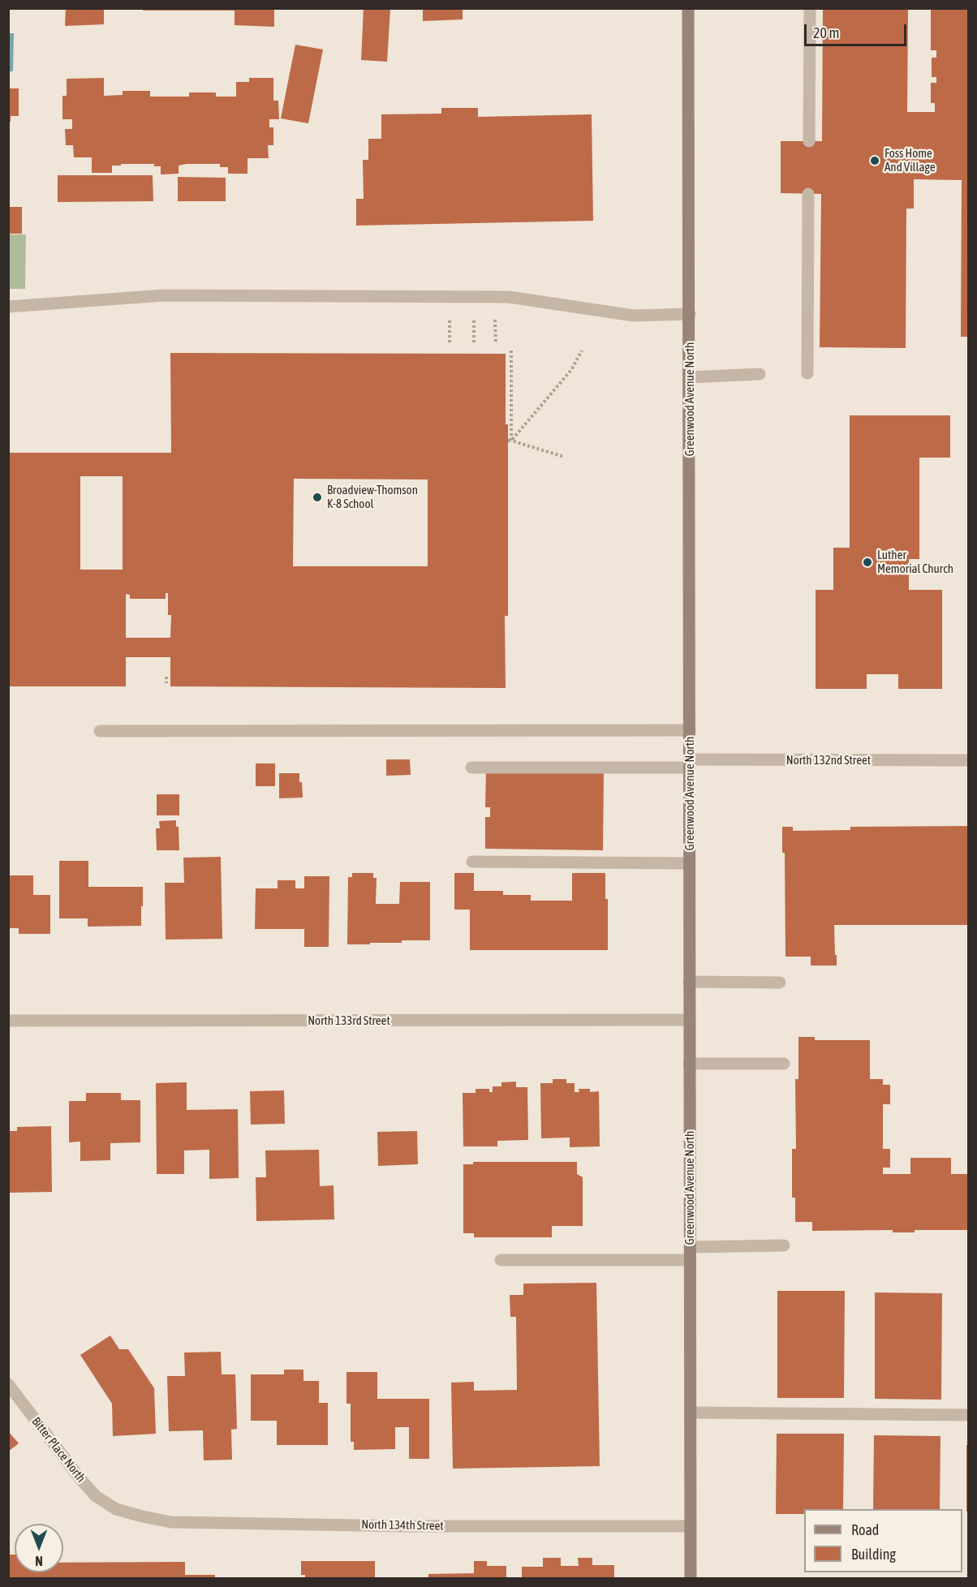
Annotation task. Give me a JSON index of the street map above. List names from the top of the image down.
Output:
{
  "streets": {
    "main road": ["Greenwood Avenue North"],
    "street": [
      "North 132nd Street",
      "North 133rd Street",
      "Bitter Place North",
      "North 134th Street"
    ]
  },
  "crossings": [
    ["Greenwood Avenue North", "North 132nd Street"],
    ["Greenwood Avenue North", "North 133rd Street"],
    ["Greenwood Avenue North", "North 134th Street"],
    ["Bitter Place North", "North 134th Street"]
  ],
  "places": ["Foss Home And Village", "Broadview-Thomson K-8 School", "Luther Memorial Church"],
  "legend": ["Road", "Building"],
  "scale_bar": "20 m",
  "north": "bottom"
}
